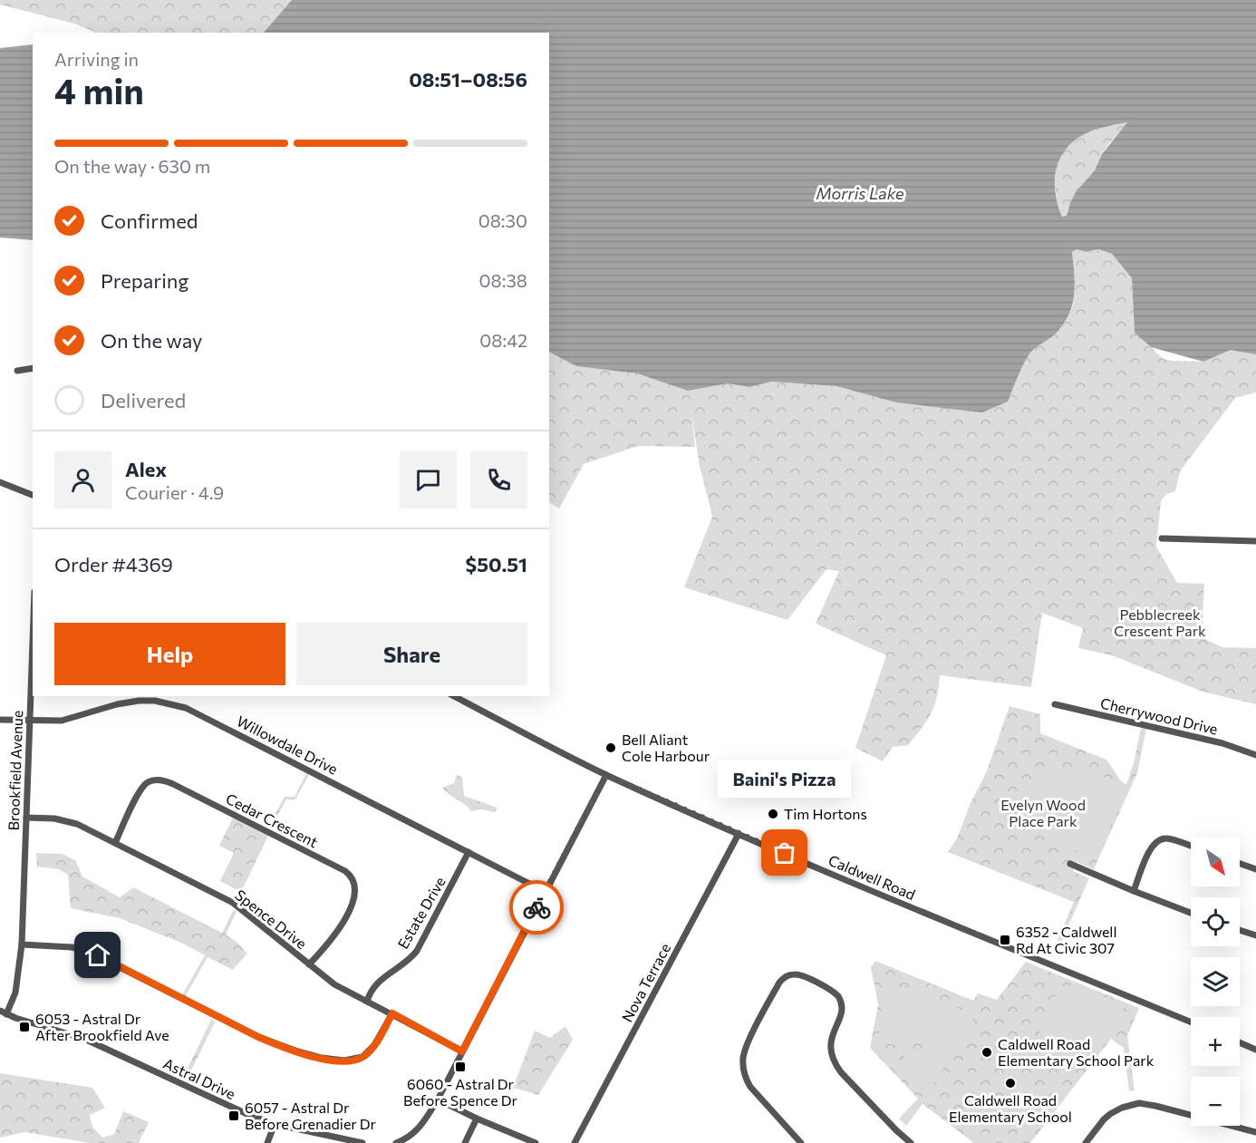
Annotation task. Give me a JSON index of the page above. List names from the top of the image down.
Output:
{
  "streets": {
    "street": [
      "Cherrywood Drive",
      "Willowdale Drive",
      "Brookfield Avenue",
      "Cedar Crescent",
      "Caldwell Road",
      "Estate Drive",
      "Spence Drive",
      "Nova Terrace",
      "Astral Drive"
    ]
  },
  "crossings": [
    ["Willowdale Drive", "Brookfield Avenue"],
    ["Willowdale Drive", "Estate Drive"],
    ["Brookfield Avenue", "Spence Drive"],
    ["Brookfield Avenue", "Astral Drive"],
    ["Cedar Crescent", "Spence Drive"],
    ["Caldwell Road", "Nova Terrace"],
    ["Estate Drive", "Spence Drive"]
  ],
  "water": ["Morris Lake"],
  "parks": ["Pebblecreek Crescent Park", "Evelyn Wood Place Park"],
  "places": {
    "other": [
      "Bell Aliant Cole Harbour",
      "Tim Hortons",
      "Baini's Pizza",
      "Caldwell Road Elementary School Park",
      "Caldwell Road Elementary School"
    ],
    "transit": [
      "6352 - Caldwell Rd At Civic 307",
      "6053 - Astral Dr After Brookfield Ave",
      "6060 - Astral Dr Before Spence Dr",
      "6057 - Astral Dr Before Grenadier Dr"
    ]
  },
  "north": "bottom right",
  "page": {
    "heading": ["4 min", "Arriving in", "08:51–08:56"],
    "panel": [
      "Alex",
      "Courier · 4.9",
      "Order #4369",
      "$50.51"
    ],
    "bar": "On the way · 630 m",
    "list": [
      ["Confirmed", "08:30"],
      ["Preparing", "08:38"],
      ["On the way", "08:42"],
      "Delivered"
    ],
    "buttons": ["Help", "Share"],
    "bubble": "Baini's Pizza",
    "map_buttons": ["+", "−"]
  }
}
